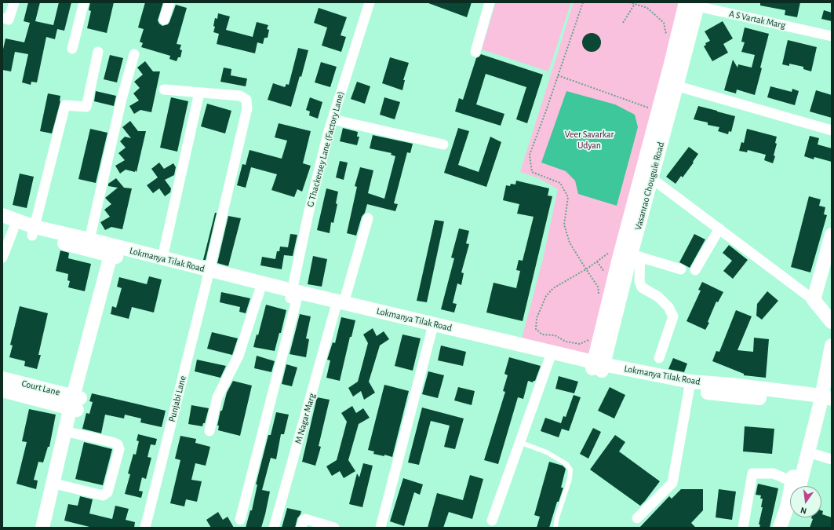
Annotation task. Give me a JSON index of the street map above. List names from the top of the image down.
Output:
{
  "streets": {
    "street": [
      "A S Vartak Marg",
      "G Thackersey Lane (Factory Lane)",
      "Vasanrao Chougule Road",
      "Lokmanya Tilak Road",
      "Court Lane",
      "Punjabi Lane",
      "M Nagar Marg"
    ]
  },
  "crossings": [
    ["A S Vartak Marg", "Vasanrao Chougule Road"],
    ["G Thackersey Lane (Factory Lane)", "Lokmanya Tilak Road"],
    ["Vasanrao Chougule Road", "Lokmanya Tilak Road"],
    ["Lokmanya Tilak Road", "Punjabi Lane"],
    ["Lokmanya Tilak Road", "M Nagar Marg"]
  ],
  "parks": ["Veer Savarkar Udyan"],
  "north": "bottom"
}
